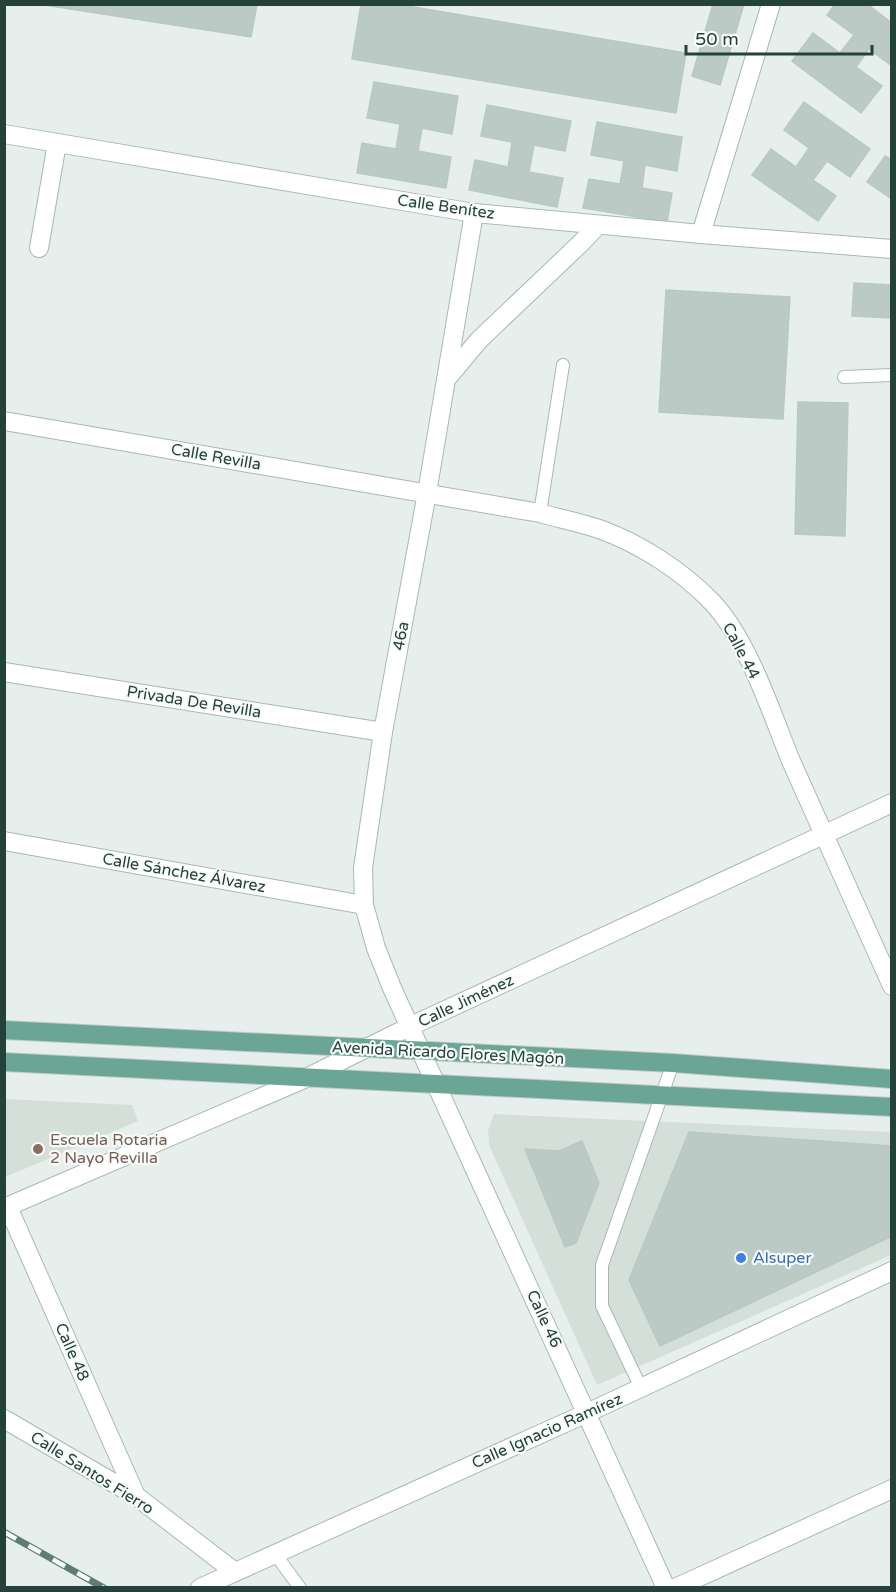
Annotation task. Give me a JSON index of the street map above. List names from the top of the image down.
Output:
{
  "streets": {
    "main road": ["Avenida Ricardo Flores Magón"],
    "street": [
      "Calle Benítez",
      "Calle Revilla",
      "46a",
      "Calle 44",
      "Privada De Revilla",
      "Calle Sánchez Álvarez",
      "Calle Jiménez",
      "Calle 46",
      "Calle 48",
      "Calle Ignacio Ramírez",
      "Calle Santos Fierro"
    ]
  },
  "crossings": [
    ["Calle Benítez", "46a"],
    ["Calle Revilla", "46a"],
    ["Calle Revilla", "Calle 44"],
    ["46a", "Calle 44"],
    ["46a", "Privada De Revilla"],
    ["46a", "Calle Sánchez Álvarez"],
    ["46a", "Calle Jiménez"],
    ["46a", "Avenida Ricardo Flores Magón"],
    ["46a", "Calle 46"],
    ["Calle 44", "Calle Jiménez"],
    ["Calle Jiménez", "Avenida Ricardo Flores Magón"],
    ["Calle Jiménez", "Calle 48"],
    ["Avenida Ricardo Flores Magón", "Calle 46"],
    ["Calle 46", "Calle Ignacio Ramírez"],
    ["Calle 48", "Calle Santos Fierro"],
    ["Calle Ignacio Ramírez", "Calle Santos Fierro"]
  ],
  "places": ["Escuela Rotaria 2 Nayo Revilla", "Alsuper"],
  "scale_bar": "50 m"
}
